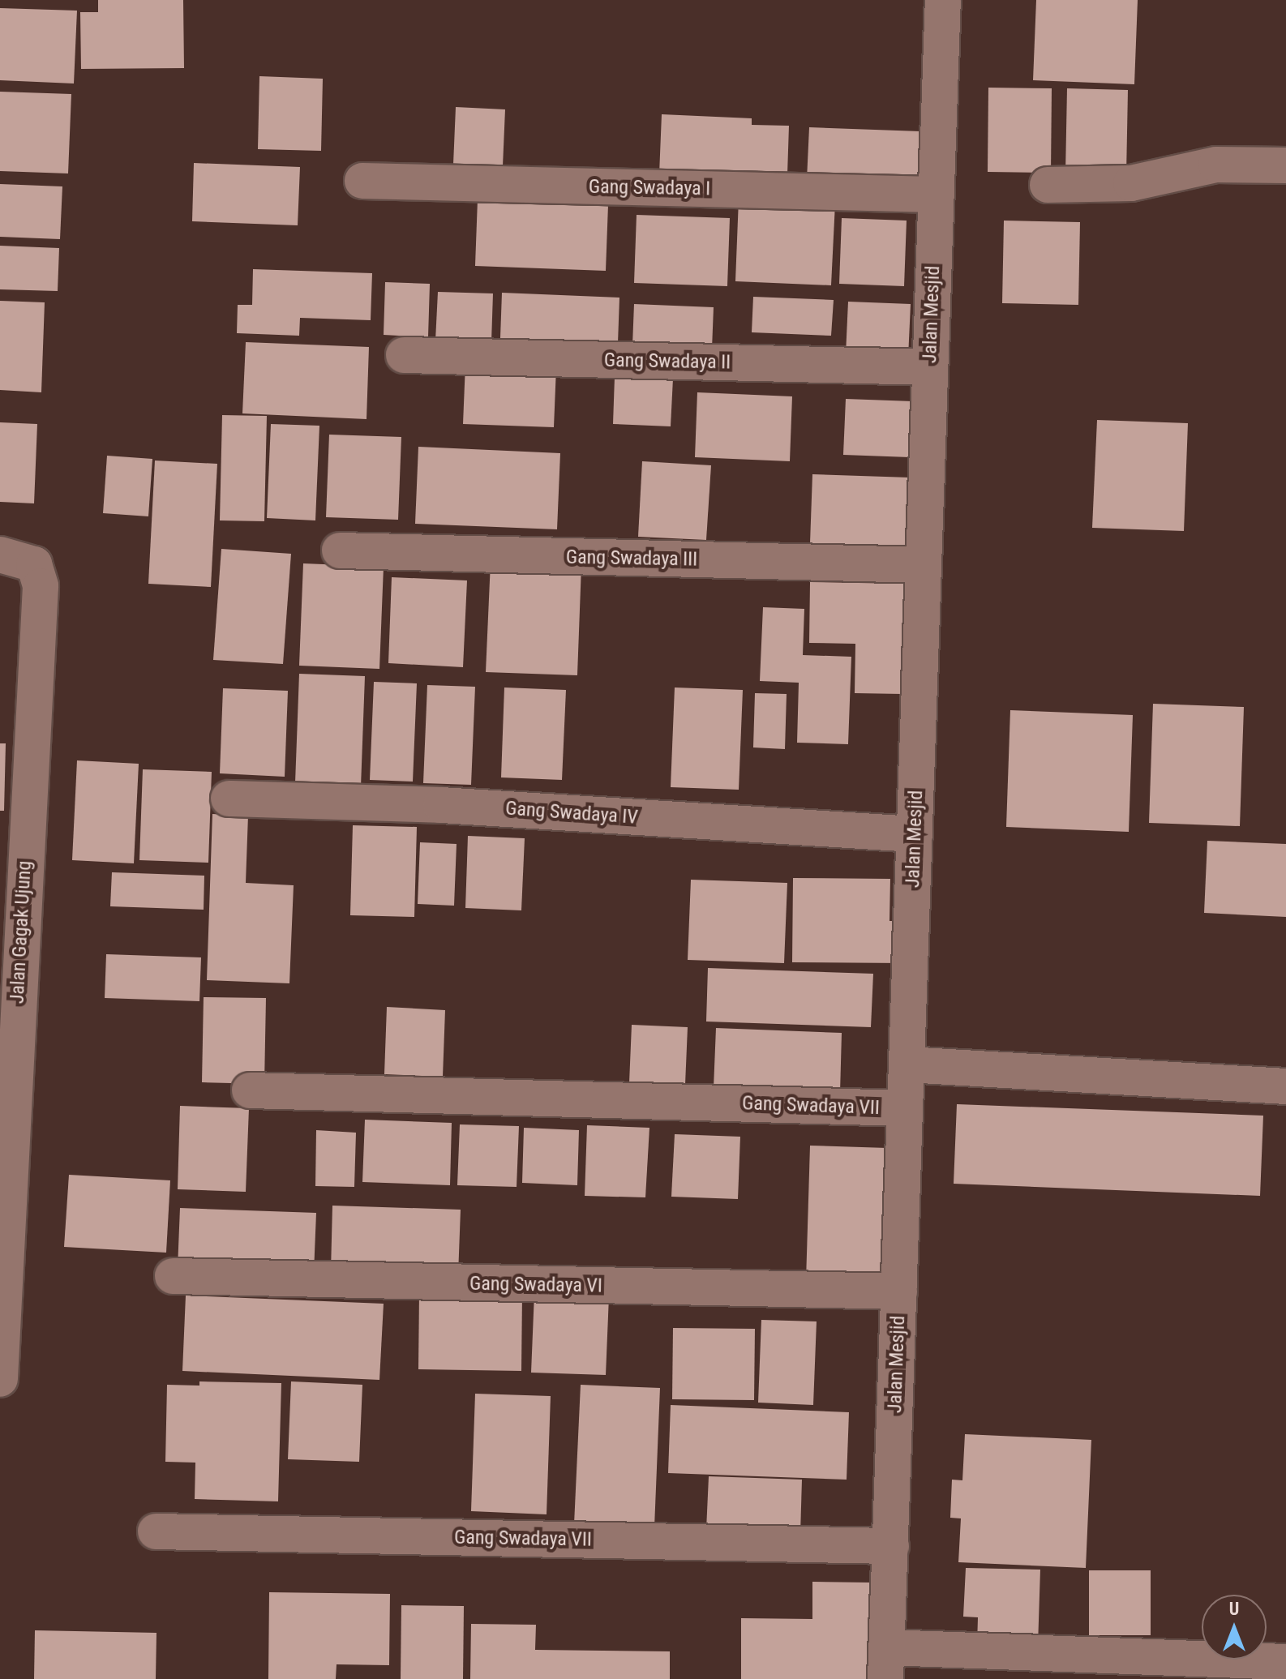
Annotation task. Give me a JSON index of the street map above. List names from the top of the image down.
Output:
{
  "streets": {
    "street": [
      "Gang Swadaya I",
      "Jalan Mesjid",
      "Gang Swadaya II",
      "Gang Swadaya III",
      "Gang Swadaya IV",
      "Jalan Gagak Ujung",
      "Gang Swadaya VII",
      "Gang Swadaya VI"
    ]
  },
  "crossings": [
    ["Gang Swadaya I", "Jalan Mesjid"],
    ["Jalan Mesjid", "Gang Swadaya II"],
    ["Jalan Mesjid", "Gang Swadaya III"],
    ["Jalan Mesjid", "Gang Swadaya IV"],
    ["Jalan Mesjid", "Gang Swadaya VII"],
    ["Jalan Mesjid", "Gang Swadaya VI"]
  ],
  "north": "top"
}
